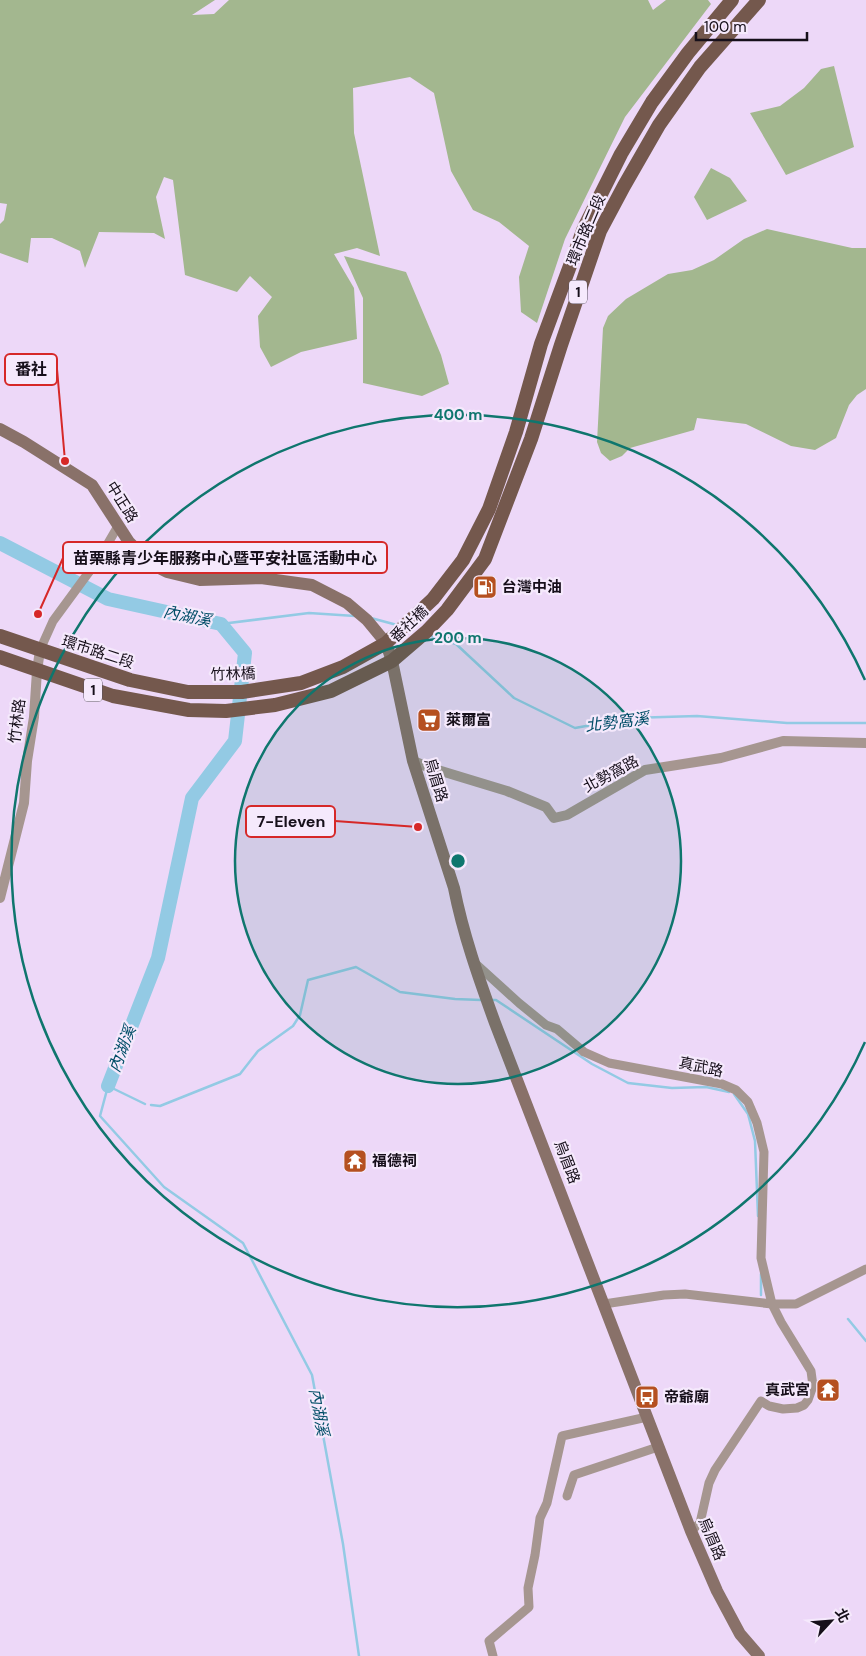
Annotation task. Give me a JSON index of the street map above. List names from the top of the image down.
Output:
{
  "streets": {
    "main road": [
      "環市路二段",
      "1",
      "中正路",
      "番社橋",
      "竹林橋",
      "烏眉路"
    ],
    "street": ["竹林路", "北勢窩路", "真武路"]
  },
  "crossings": [
    ["環市路二段", "番社橋"],
    ["環市路二段", "竹林橋"],
    ["環市路二段", "竹林路"],
    ["1", "中正路"],
    ["1", "番社橋"],
    ["1", "竹林路"],
    ["1", "烏眉路"],
    ["中正路", "番社橋"],
    ["中正路", "竹林橋"],
    ["中正路", "竹林路"],
    ["中正路", "烏眉路"],
    ["番社橋", "竹林橋"],
    ["番社橋", "烏眉路"],
    ["北勢窩路", "烏眉路"],
    ["烏眉路", "真武路"]
  ],
  "water": ["內湖溪", "北勢窩溪"],
  "places": {
    "other": ["番社", "苗栗縣青少年服務中心暨平安社區活動中心", "7-Eleven"],
    "fuel station": ["台灣中油"],
    "supermarket": ["萊爾富"],
    "temple": ["福德祠", "真武宮"],
    "bus stop": ["帝爺廟"]
  },
  "scale_bar": "100 m",
  "north": "top right",
  "rings": ["400 m", "200 m"]
}
